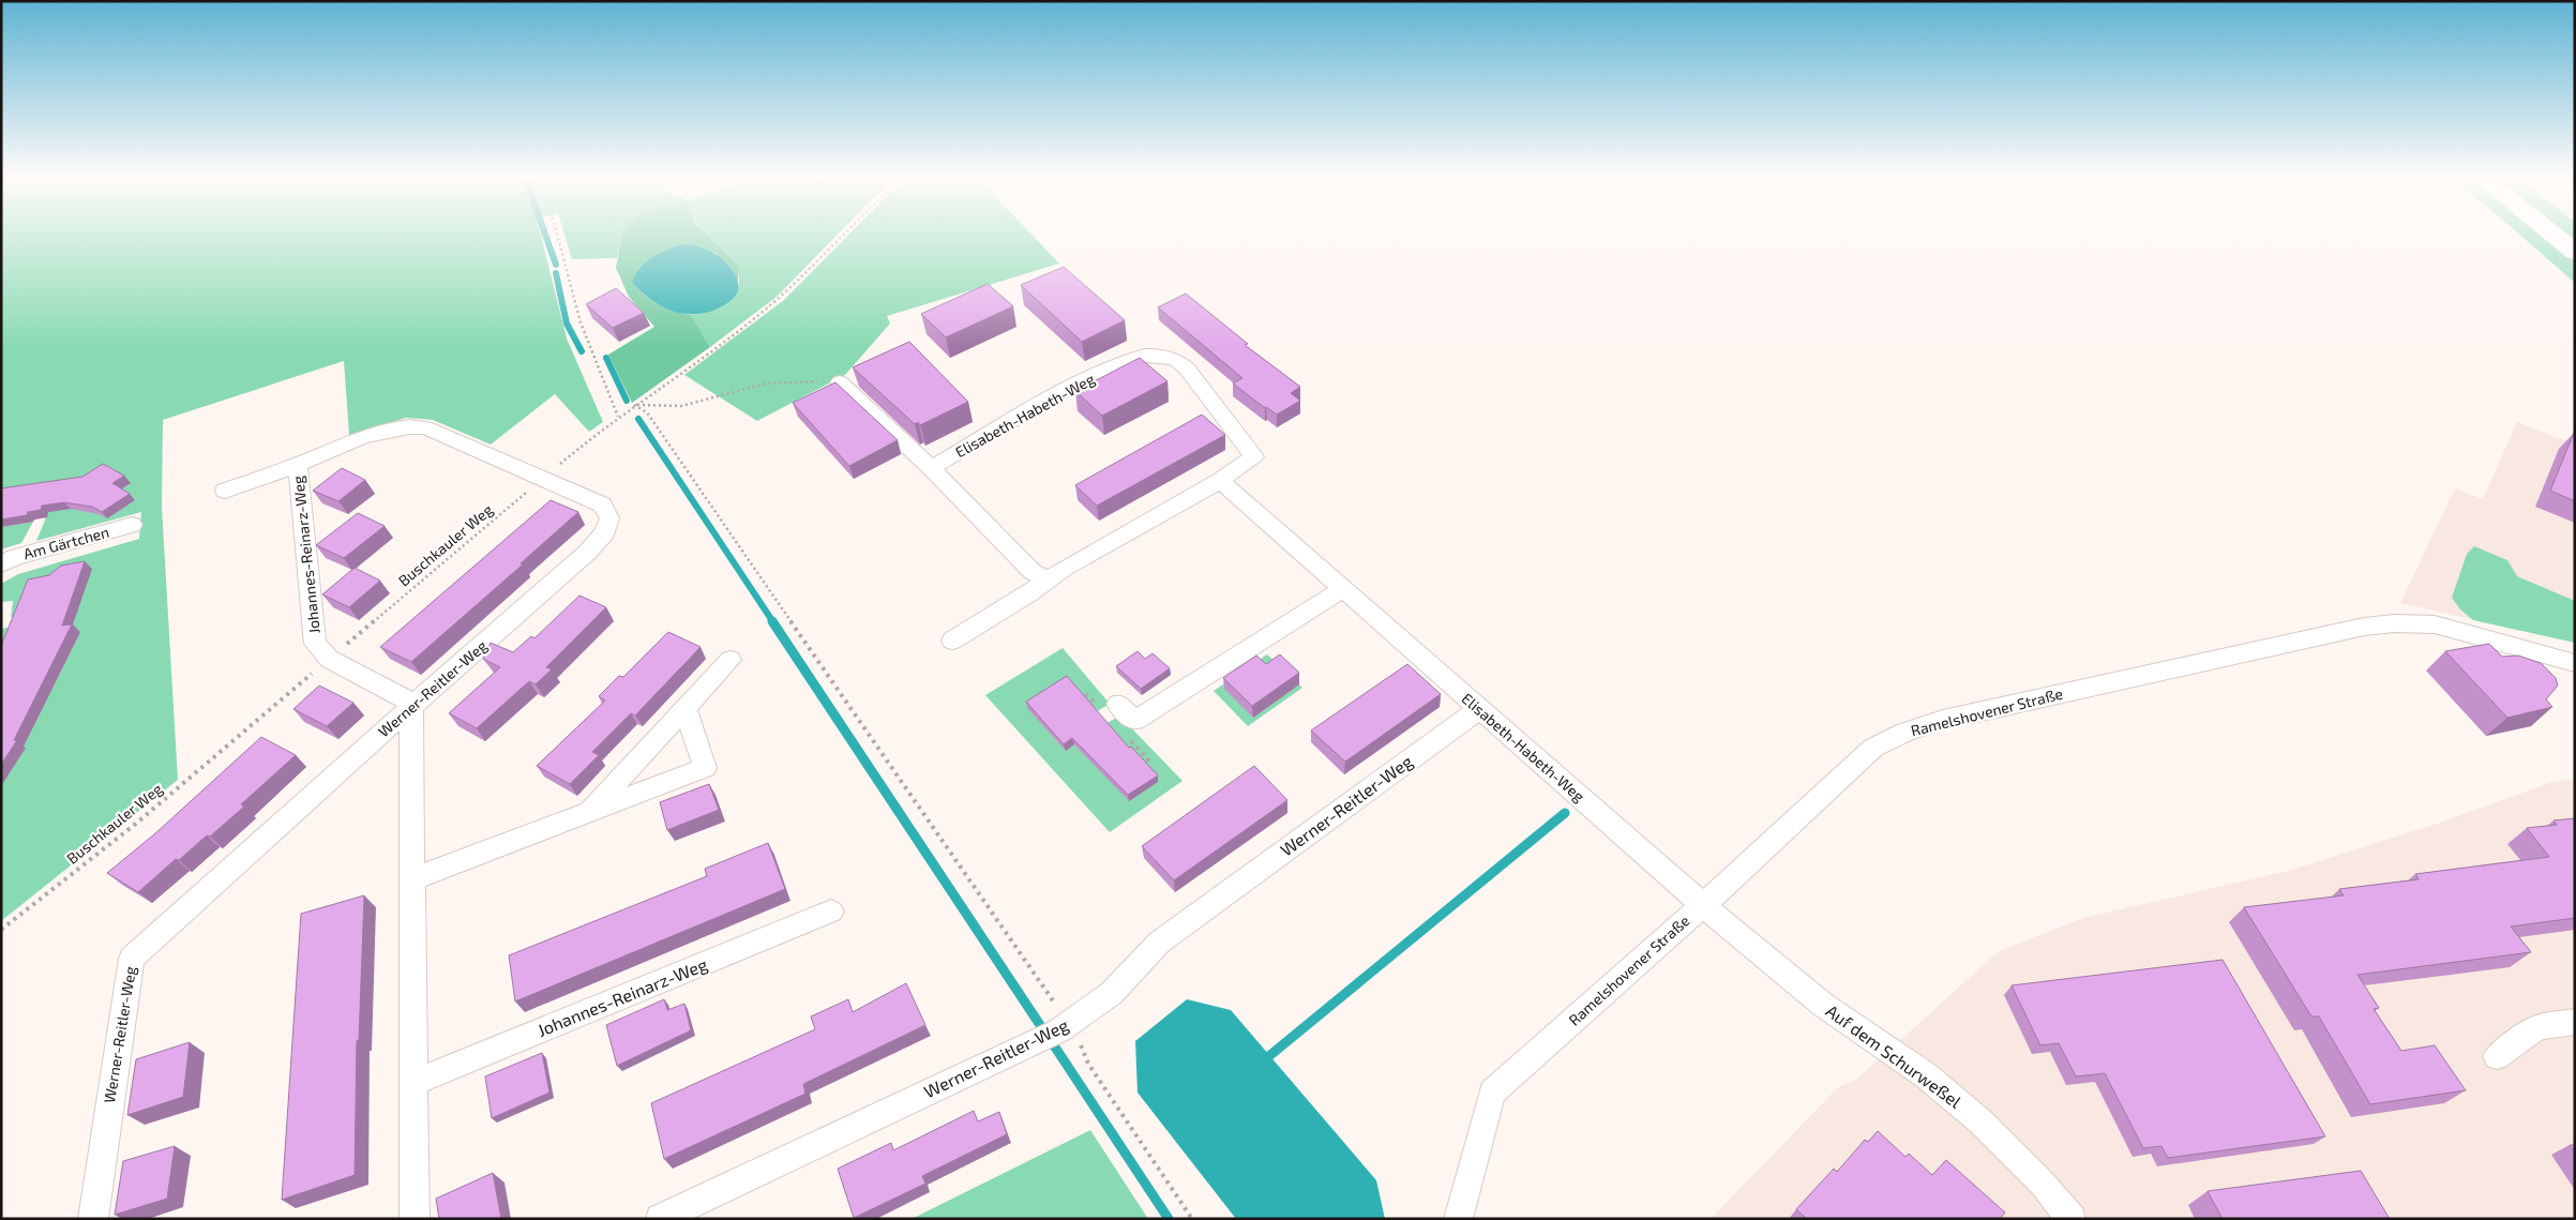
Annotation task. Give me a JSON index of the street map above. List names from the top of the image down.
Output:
{
  "streets": {
    "street": [
      "Elisabeth-Habeth-Weg",
      "Am Gärtchen",
      "Johannes-Reinarz-Weg",
      "Werner-Reitler-Weg",
      "Ramelshovener Straße",
      "Auf dem Schurweßel"
    ],
    "path": ["Buschkauler Weg"]
  },
  "crossings": [
    ["Elisabeth-Habeth-Weg", "Werner-Reitler-Weg"],
    ["Elisabeth-Habeth-Weg", "Ramelshovener Straße"],
    ["Elisabeth-Habeth-Weg", "Auf dem Schurweßel"],
    ["Buschkauler Weg", "Johannes-Reinarz-Weg"],
    ["Buschkauler Weg", "Werner-Reitler-Weg"],
    ["Johannes-Reinarz-Weg", "Werner-Reitler-Weg"],
    ["Ramelshovener Straße", "Auf dem Schurweßel"]
  ]
}
